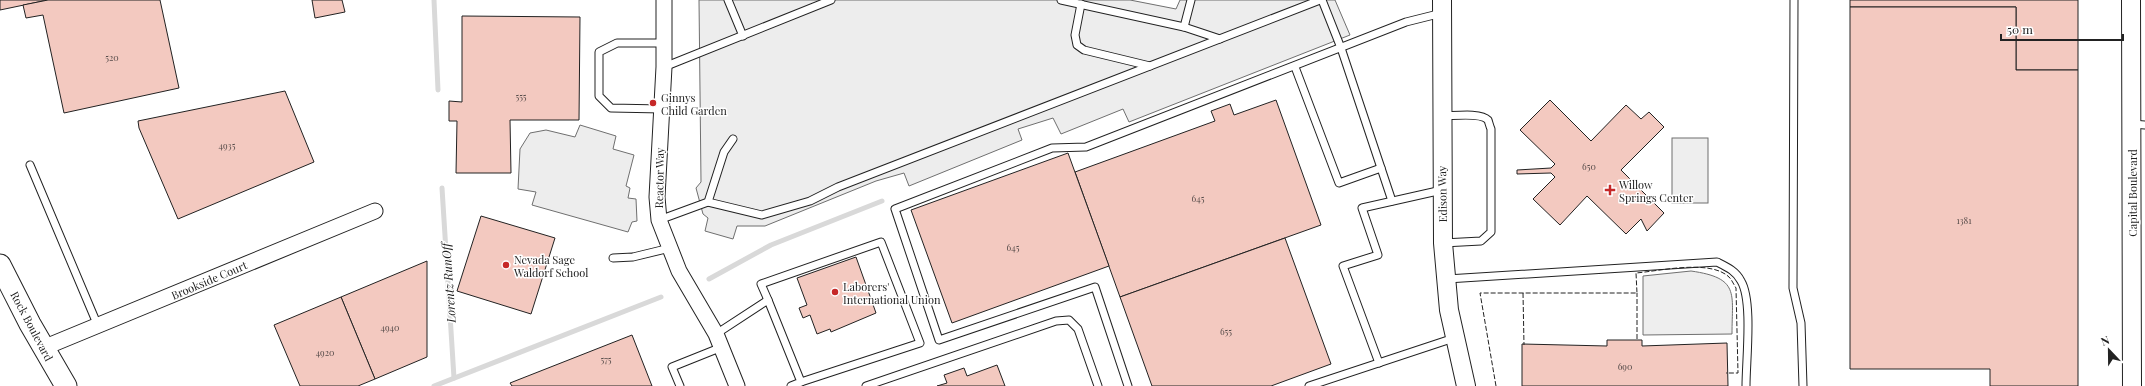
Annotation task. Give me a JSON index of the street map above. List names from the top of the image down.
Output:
{
  "streets": {
    "main road": ["Rock Boulevard"],
    "street": [
      "Reactor Way",
      "Capital Boulevard",
      "Edison Way",
      "Brookside Court"
    ]
  },
  "crossings": [
    ["Brookside Court", "Rock Boulevard"]
  ],
  "water": ["Lorentz RunOff"],
  "places": {
    "other": ["Ginnys Child Garden", "Nevada Sage Waldorf School", "Laborers' International Union"],
    "health": ["Willow Springs Center"]
  },
  "house_numbers": [
    "520",
    "555",
    "4935",
    "650",
    "645",
    "1381",
    "645",
    "4940",
    "655",
    "4920",
    "575",
    "690"
  ],
  "scale_bar": "50 m",
  "north": "top"
}
